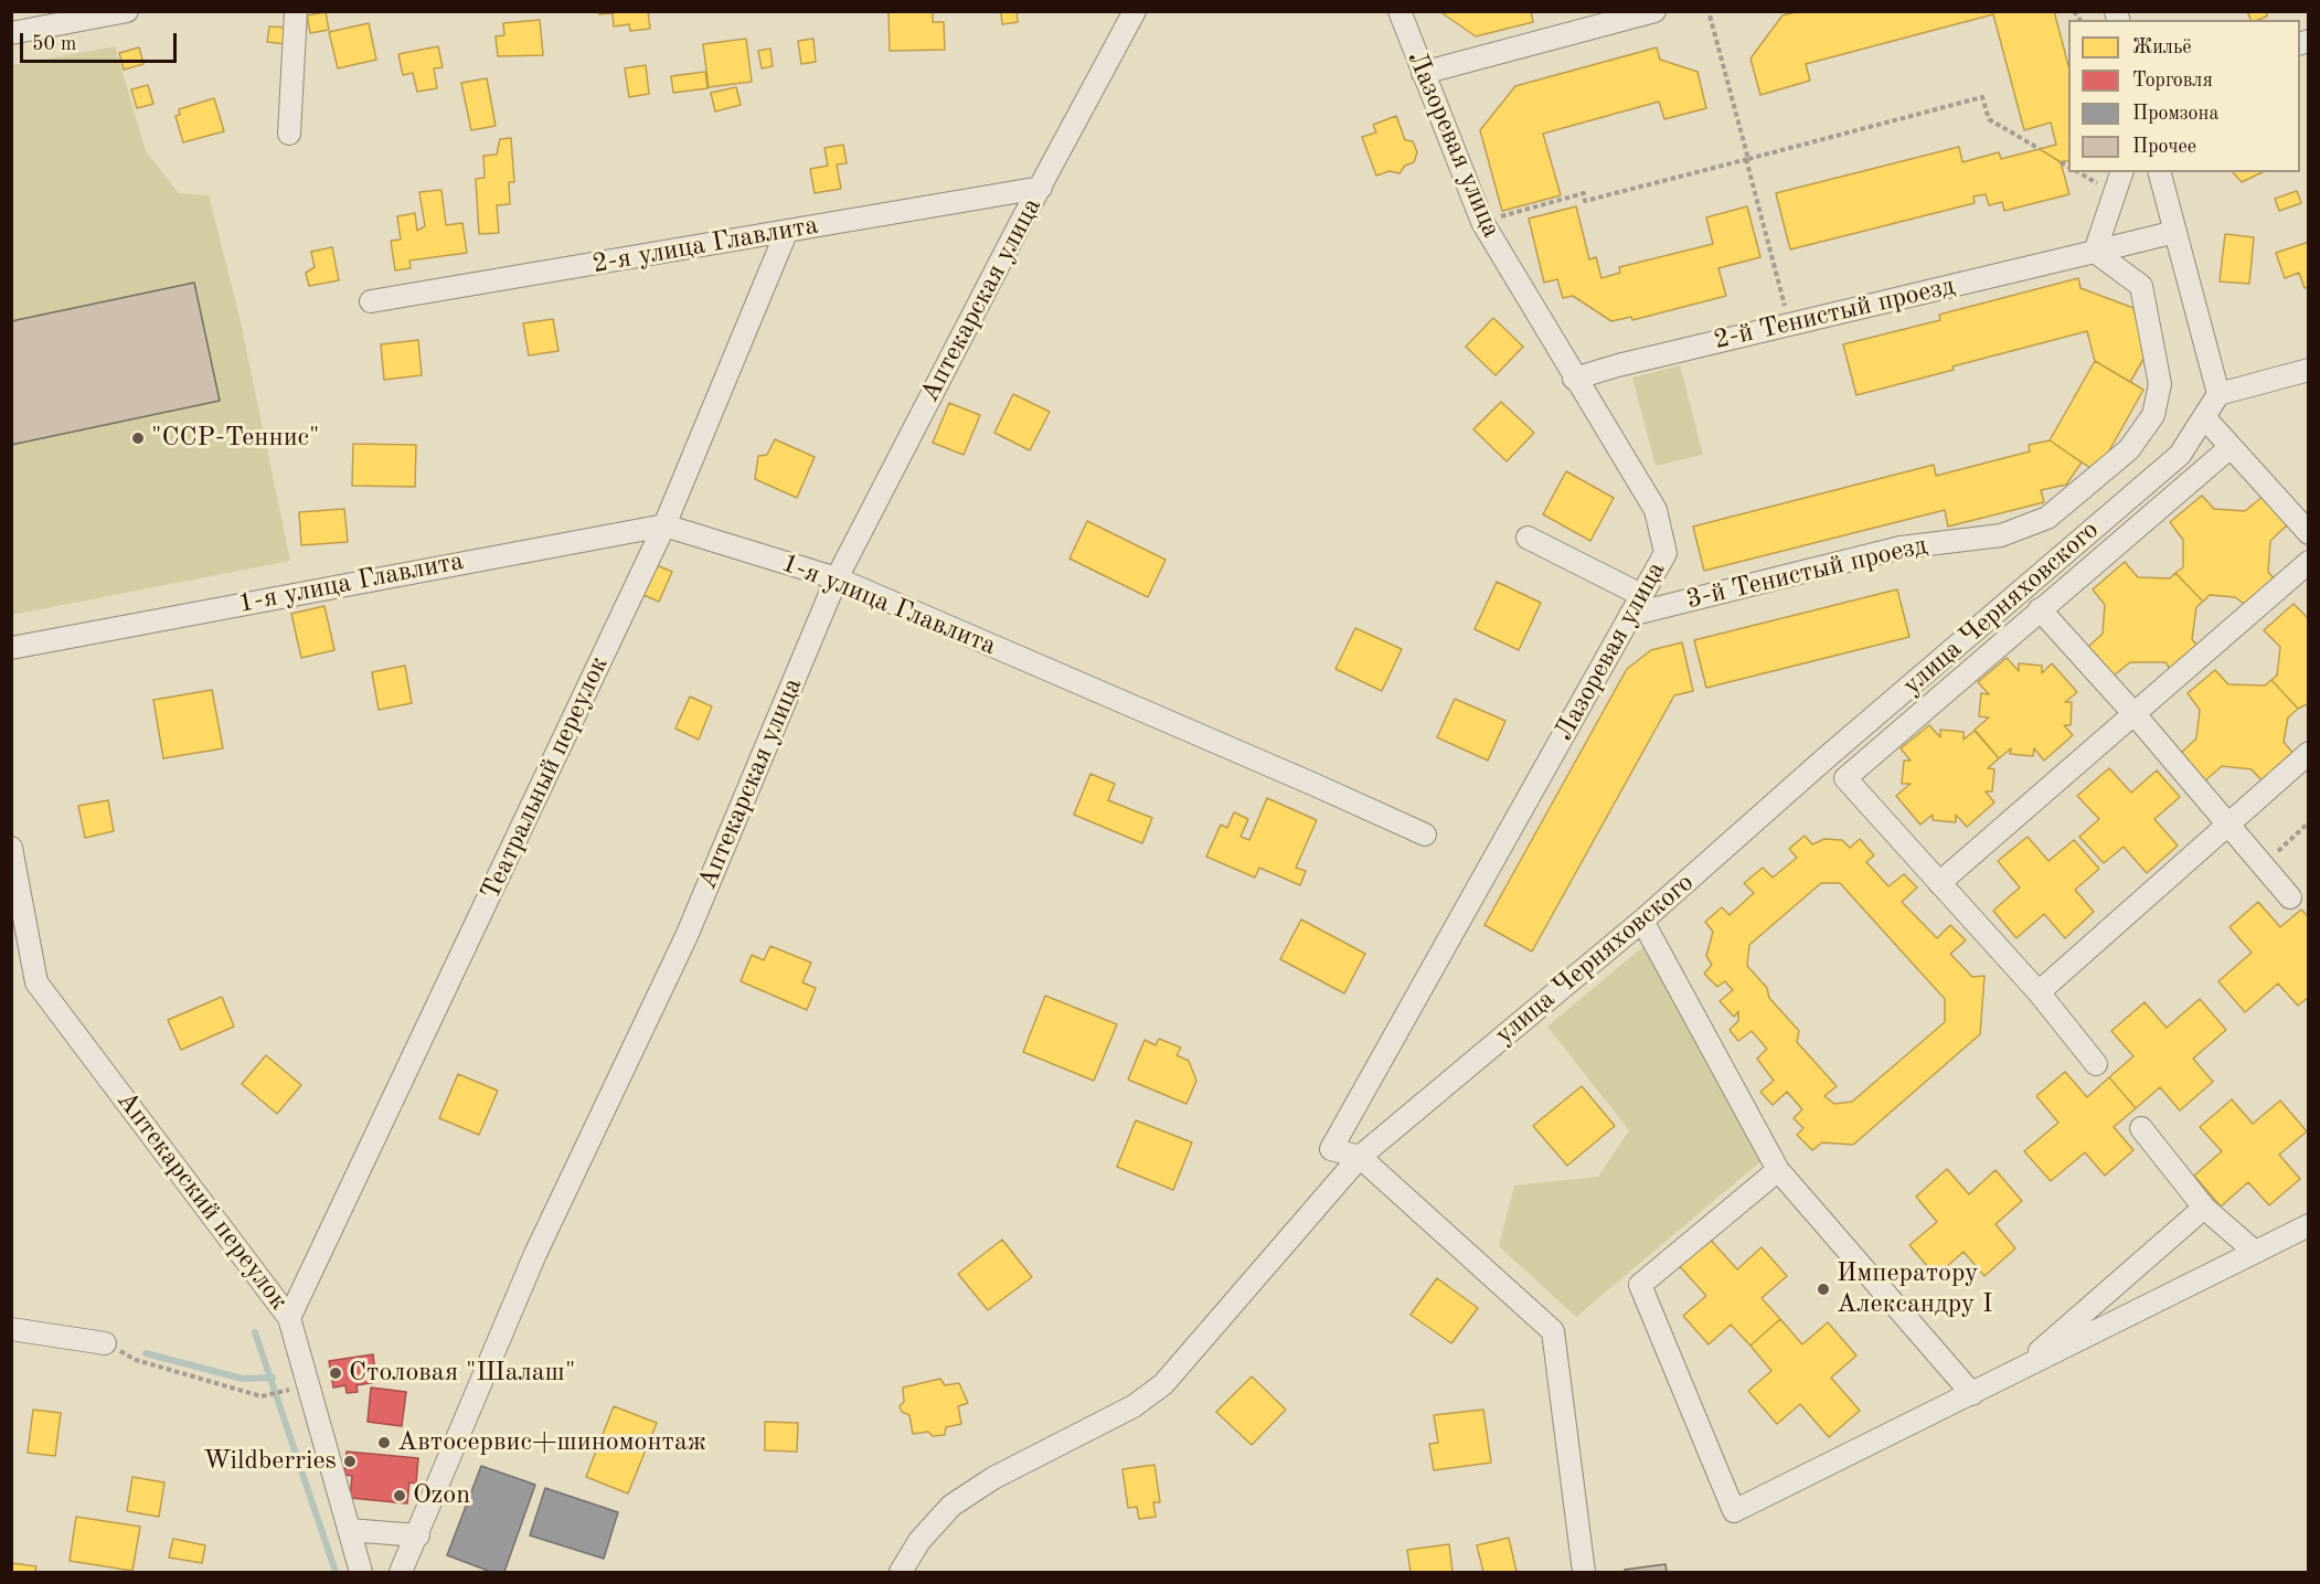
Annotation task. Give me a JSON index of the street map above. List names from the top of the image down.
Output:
{
  "streets": {
    "street": [
      "Лазоревая улица",
      "2-я улица Главлита",
      "Аптекарская улица",
      "2-й Тенистый проезд",
      "3-й Тенистый проезд",
      "1-я улица Главлита",
      "улица Черняховского",
      "Театральный переулок",
      "Аптекарский переулок"
    ]
  },
  "crossings": [
    ["Лазоревая улица", "2-й Тенистый проезд"],
    ["Лазоревая улица", "3-й Тенистый проезд"],
    ["Лазоревая улица", "улица Черняховского"],
    ["2-я улица Главлита", "Аптекарская улица"],
    ["2-я улица Главлита", "Театральный переулок"],
    ["Аптекарская улица", "1-я улица Главлита"],
    ["2-й Тенистый проезд", "3-й Тенистый проезд"],
    ["1-я улица Главлита", "Театральный переулок"],
    ["Театральный переулок", "Аптекарский переулок"]
  ],
  "places": [
    "\"ССР-Теннис\"",
    "Императору Александру I",
    "Столовая \"Шалаш\"",
    "Автосервис+шиномонтаж",
    "Wildberries",
    "Ozon"
  ],
  "legend": [
    "Жильё",
    "Торговля",
    "Промзона",
    "Прочее"
  ],
  "scale_bar": "50 m"
}
